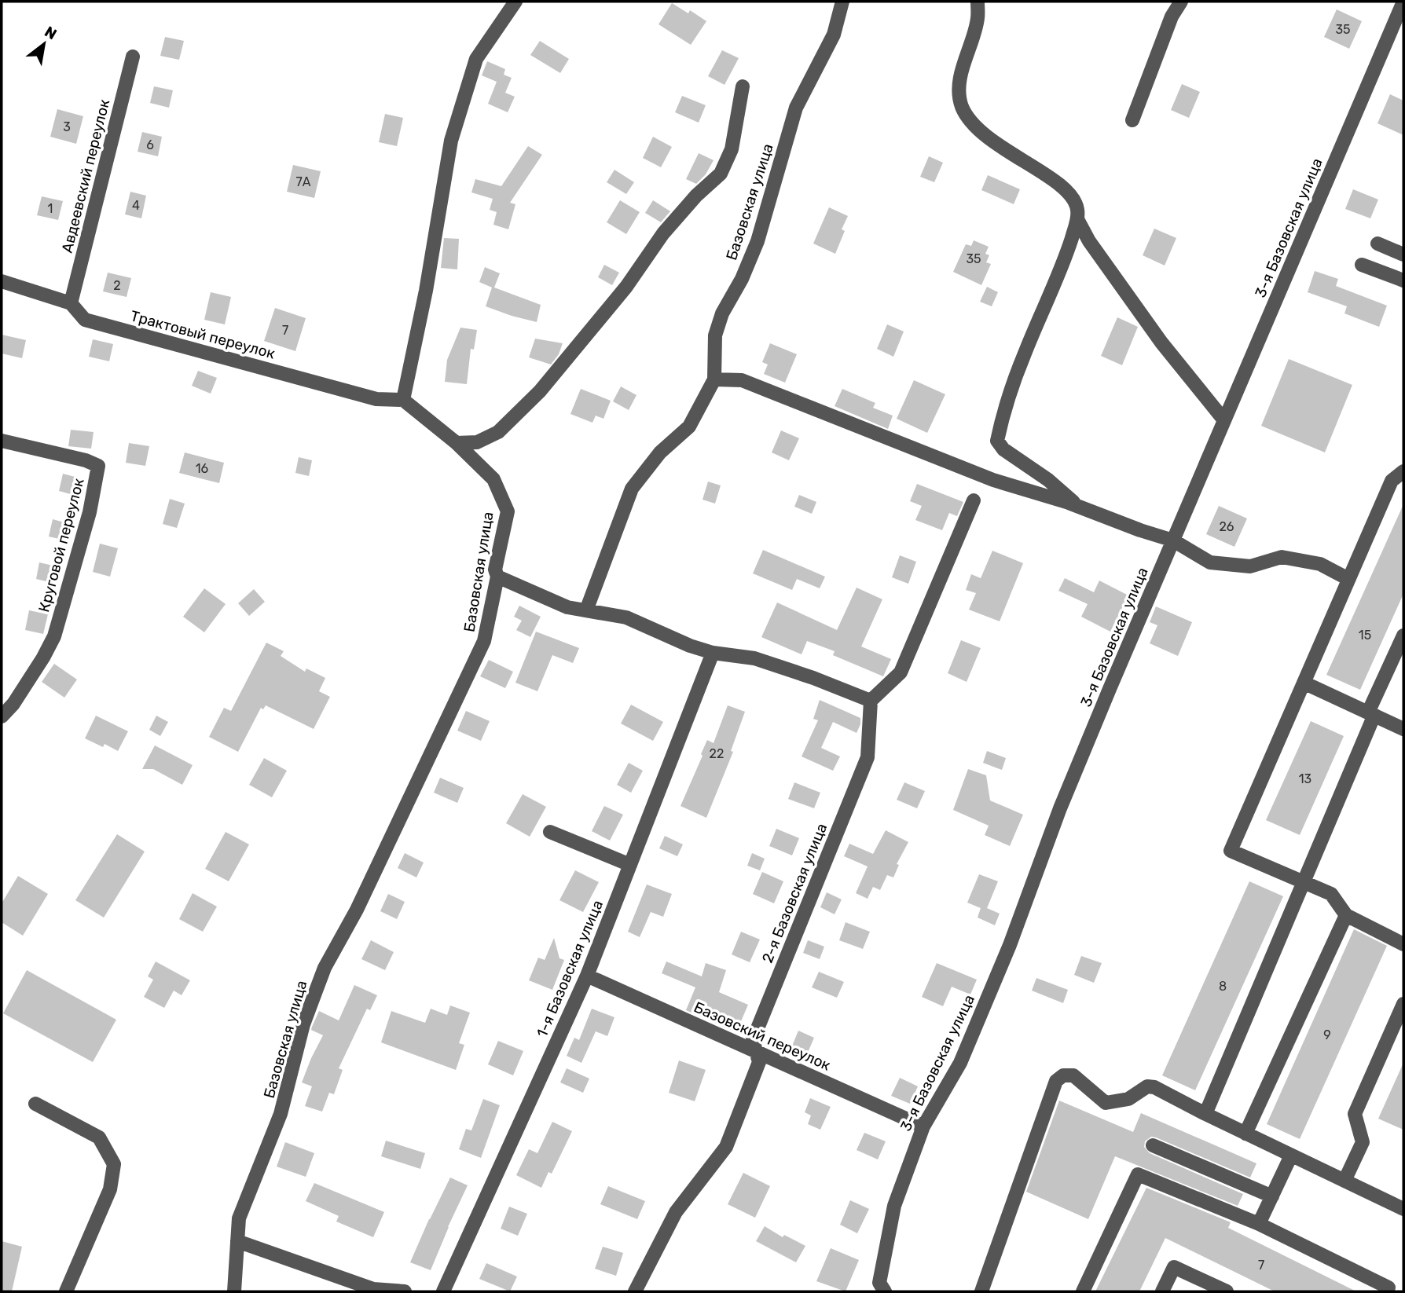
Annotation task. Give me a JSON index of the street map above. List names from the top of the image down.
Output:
{
  "streets": {
    "street": [
      "Авдеевский переулок",
      "Базовская улица",
      "3-я Базовская улица",
      "Трактовый переулок",
      "Круговой переулок",
      "2-я Базовская улица",
      "1-я Базовская улица",
      "Базовский переулок"
    ]
  },
  "crossings": [
    ["Авдеевский переулок", "Трактовый переулок"],
    ["Базовская улица", "Трактовый переулок"],
    ["3-я Базовская улица", "Базовский переулок"],
    ["2-я Базовская улица", "Базовский переулок"],
    ["1-я Базовская улица", "Базовский переулок"]
  ],
  "house_numbers": [
    "35",
    "3",
    "6",
    "7А",
    "4",
    "1",
    "35",
    "2",
    "7",
    "16",
    "26",
    "15",
    "22",
    "13",
    "8",
    "9",
    "7"
  ],
  "north": "top right"
}
